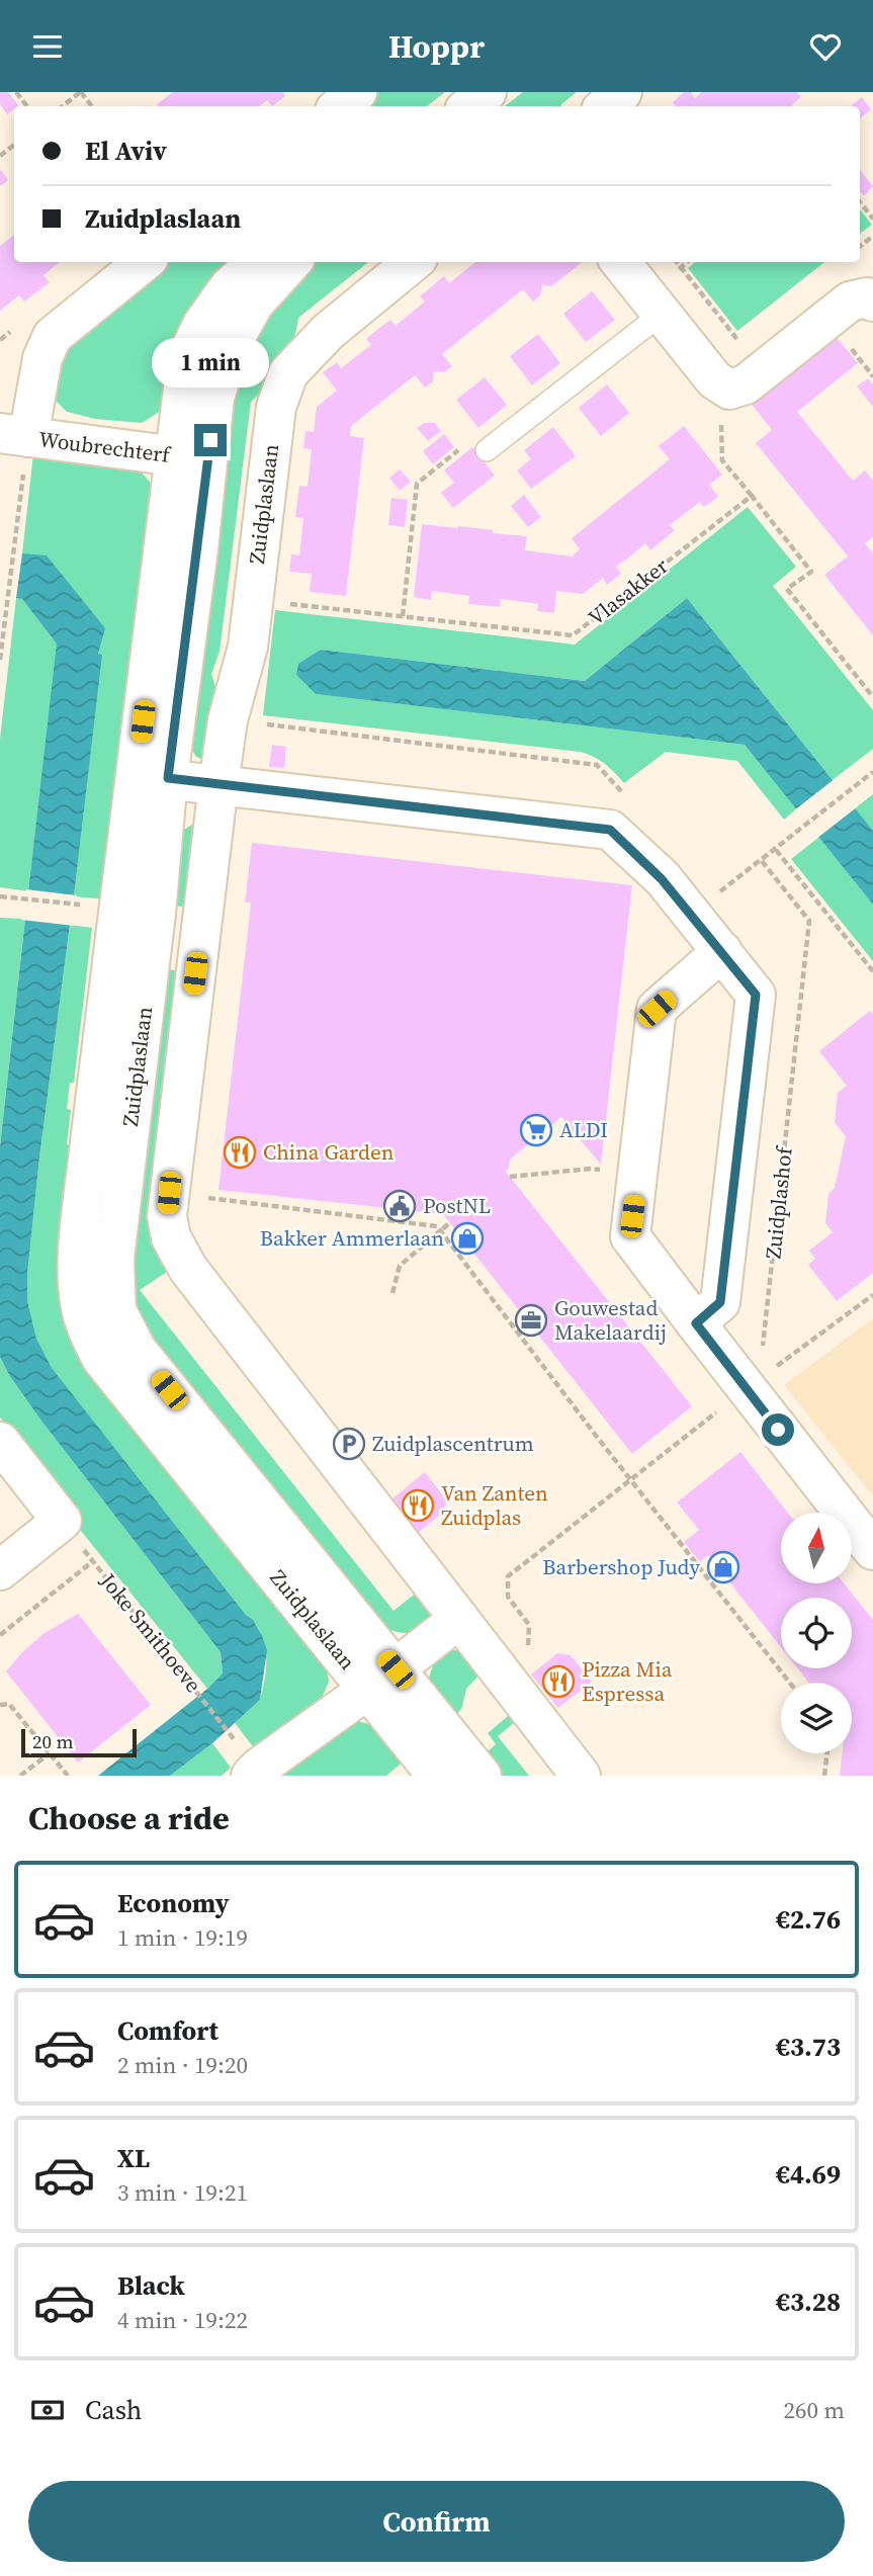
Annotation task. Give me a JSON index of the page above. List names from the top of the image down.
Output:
{
  "streets": {
    "street": ["Woubrechterf", "Zuidplaslaan"],
    "path": ["Vlasakker", "Zuidplashof", "Joke Smithoeve"]
  },
  "crossings": [
    ["Woubrechterf", "Zuidplaslaan"],
    ["Zuidplaslaan", "Vlasakker"]
  ],
  "places": {
    "supermarket": ["ALDI"],
    "restaurant": ["China Garden", "Van Zanten Zuidplas", "Pizza Mia Espressa"],
    "public building": ["PostNL"],
    "shop": ["Bakker Ammerlaan", "Barbershop Judy"],
    "office": ["Gouwestad Makelaardij"],
    "parking": ["Zuidplascentrum"]
  },
  "scale_bar": "20 m",
  "north": "top",
  "page": {
    "header": "Hoppr",
    "banner": ["El Aviv", "Zuidplaslaan"],
    "bubble": "1 min",
    "scale": "20 m",
    "heading": "Choose a ride",
    "list": [
      {
        "name": "Economy",
        "note": "1 min · 19:19",
        "value": "€2.76"
      },
      {
        "name": "Comfort",
        "note": "2 min · 19:20",
        "value": "€3.73"
      },
      {
        "name": "XL",
        "note": "3 min · 19:21",
        "value": "€4.69"
      },
      {
        "name": "Black",
        "note": "4 min · 19:22",
        "value": "€3.28"
      }
    ],
    "pay": ["Cash", "260 m"],
    "buttons": "Confirm"
  }
}
